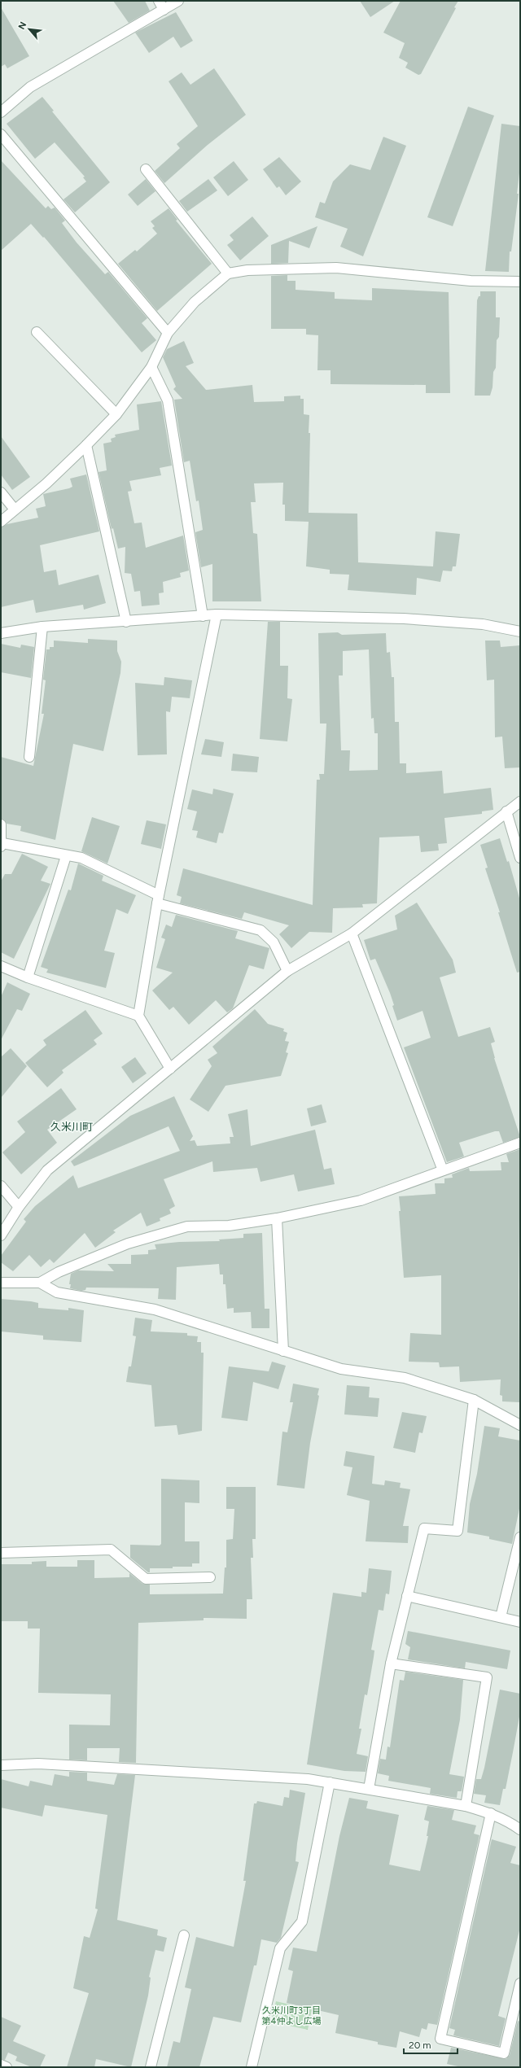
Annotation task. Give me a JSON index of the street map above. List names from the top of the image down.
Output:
{
  "districts": ["久米川町"],
  "parks": ["久米川町3丁目 第4仲よし広場"],
  "scale_bar": "20 m",
  "north": "top left"
}
